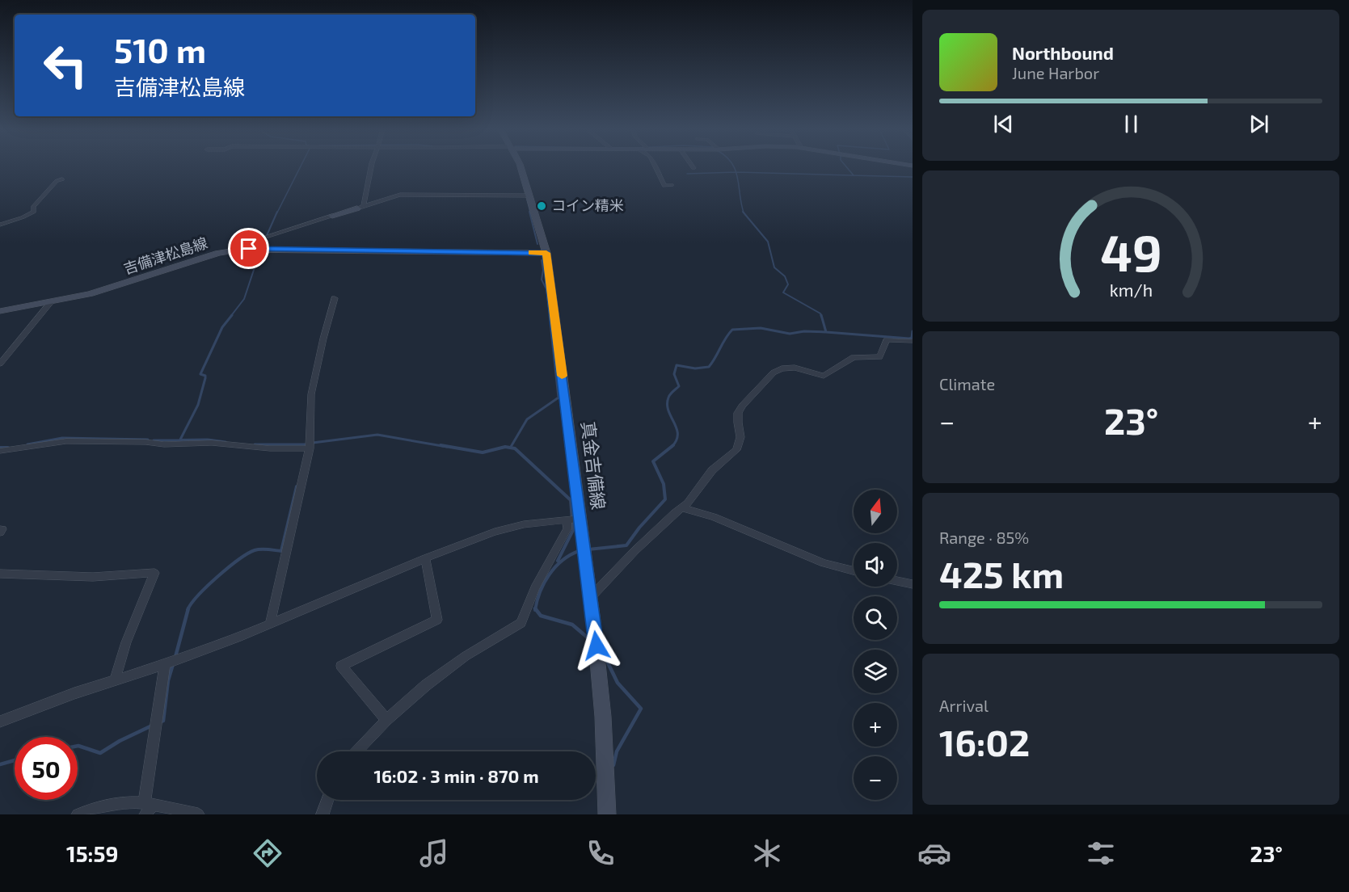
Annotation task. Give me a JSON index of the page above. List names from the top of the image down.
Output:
{
  "streets": {
    "main road": ["吉備津松島線", "真金吉備線"]
  },
  "crossings": [
    ["吉備津松島線", "真金吉備線"]
  ],
  "places": ["コイン精米"],
  "north": "top",
  "page": {
    "turn": ["510 m", "吉備津松島線"],
    "song": ["Northbound", "June Harbor"],
    "tile": [
      "Climate",
      ["Range · 85%", "425 km"],
      ["Arrival", "16:02"]
    ],
    "heat": ["−", "23°", "+"],
    "map_buttons": ["+", "−"],
    "limit": "50",
    "trip": "16:02 · 3 min · 870 m",
    "tabs": ["15:59", "23°"],
    "gauge": ["49", "km/h"]
  }
}
